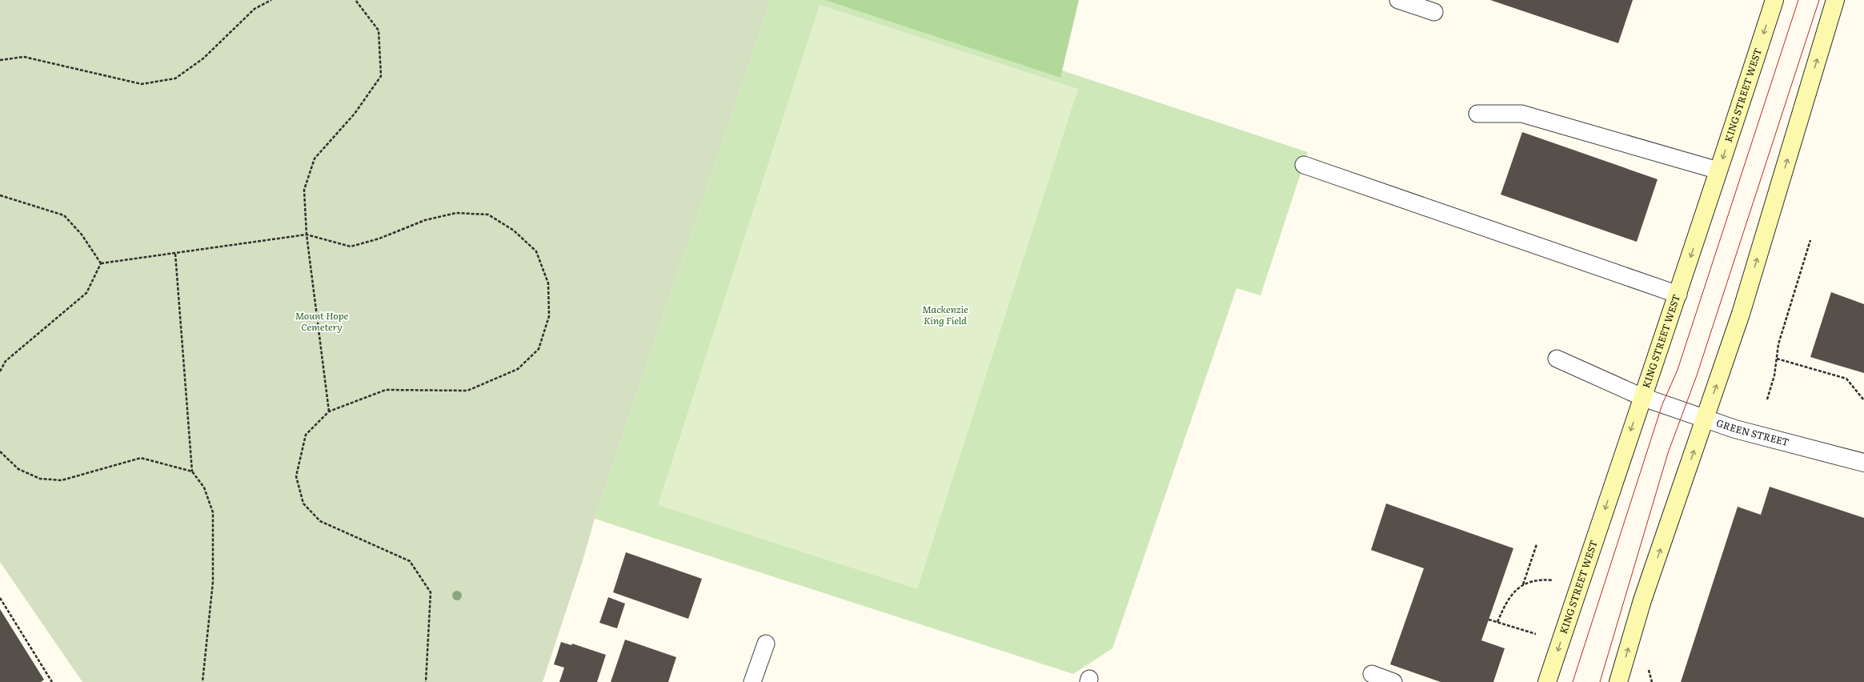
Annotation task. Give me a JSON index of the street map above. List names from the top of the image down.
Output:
{
  "streets": {
    "main road": ["KING STREET WEST"],
    "street": ["GREEN STREET"]
  },
  "crossings": [
    ["KING STREET WEST", "GREEN STREET"]
  ],
  "parks": ["Mackenzie King Field", "Mount Hope Cemetery"]
}
